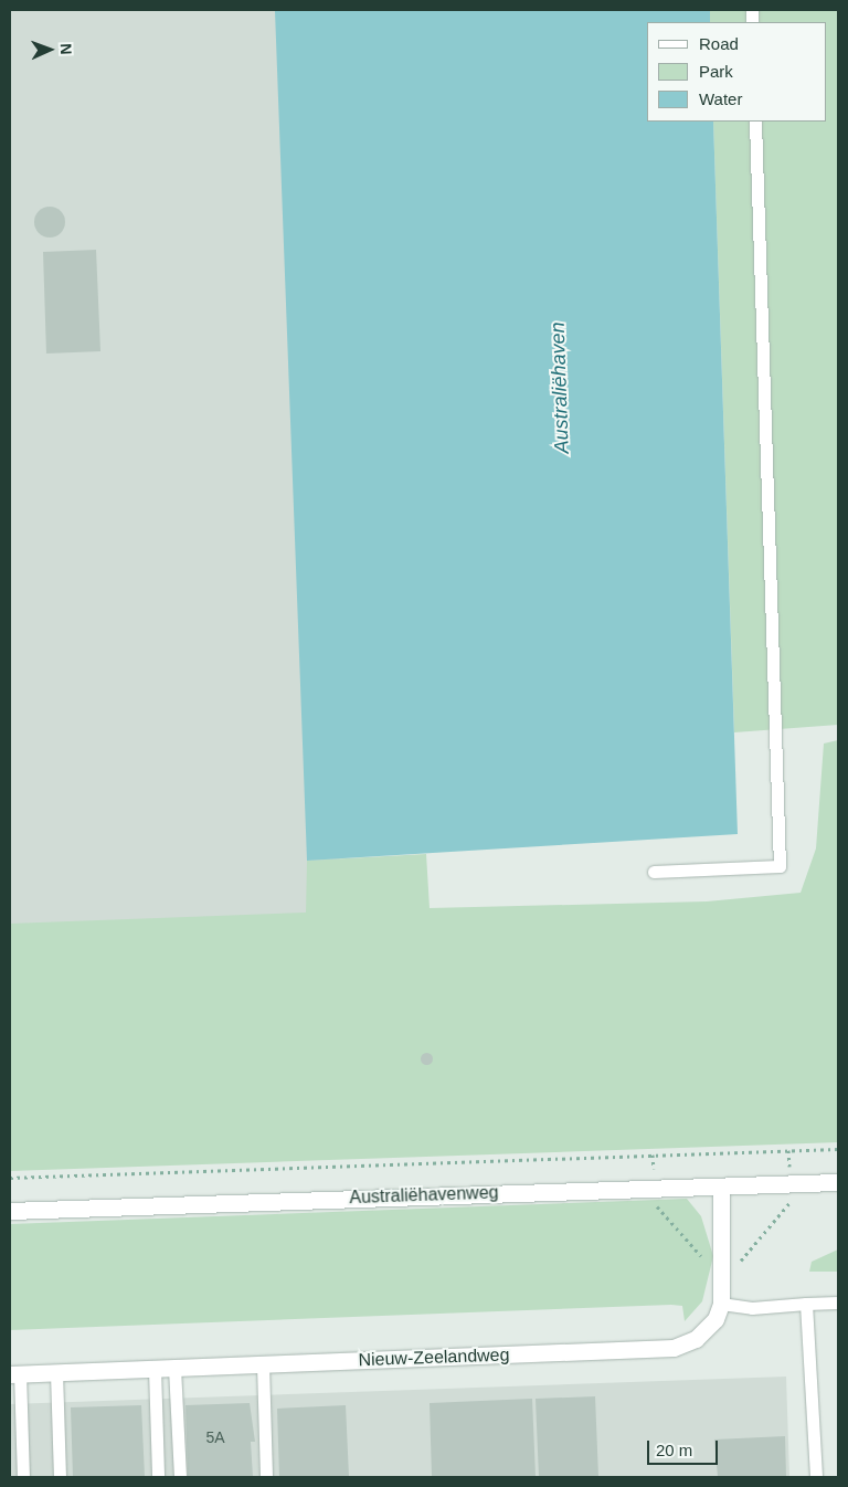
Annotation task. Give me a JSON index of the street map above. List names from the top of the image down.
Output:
{
  "streets": {
    "street": ["Australiëhavenweg", "Nieuw-Zeelandweg"]
  },
  "crossings": [
    ["Australiëhavenweg", "Nieuw-Zeelandweg"]
  ],
  "water": ["Australiëhaven"],
  "house_numbers": ["5A"],
  "legend": ["Road", "Park", "Water"],
  "scale_bar": "20 m",
  "north": "right"
}
